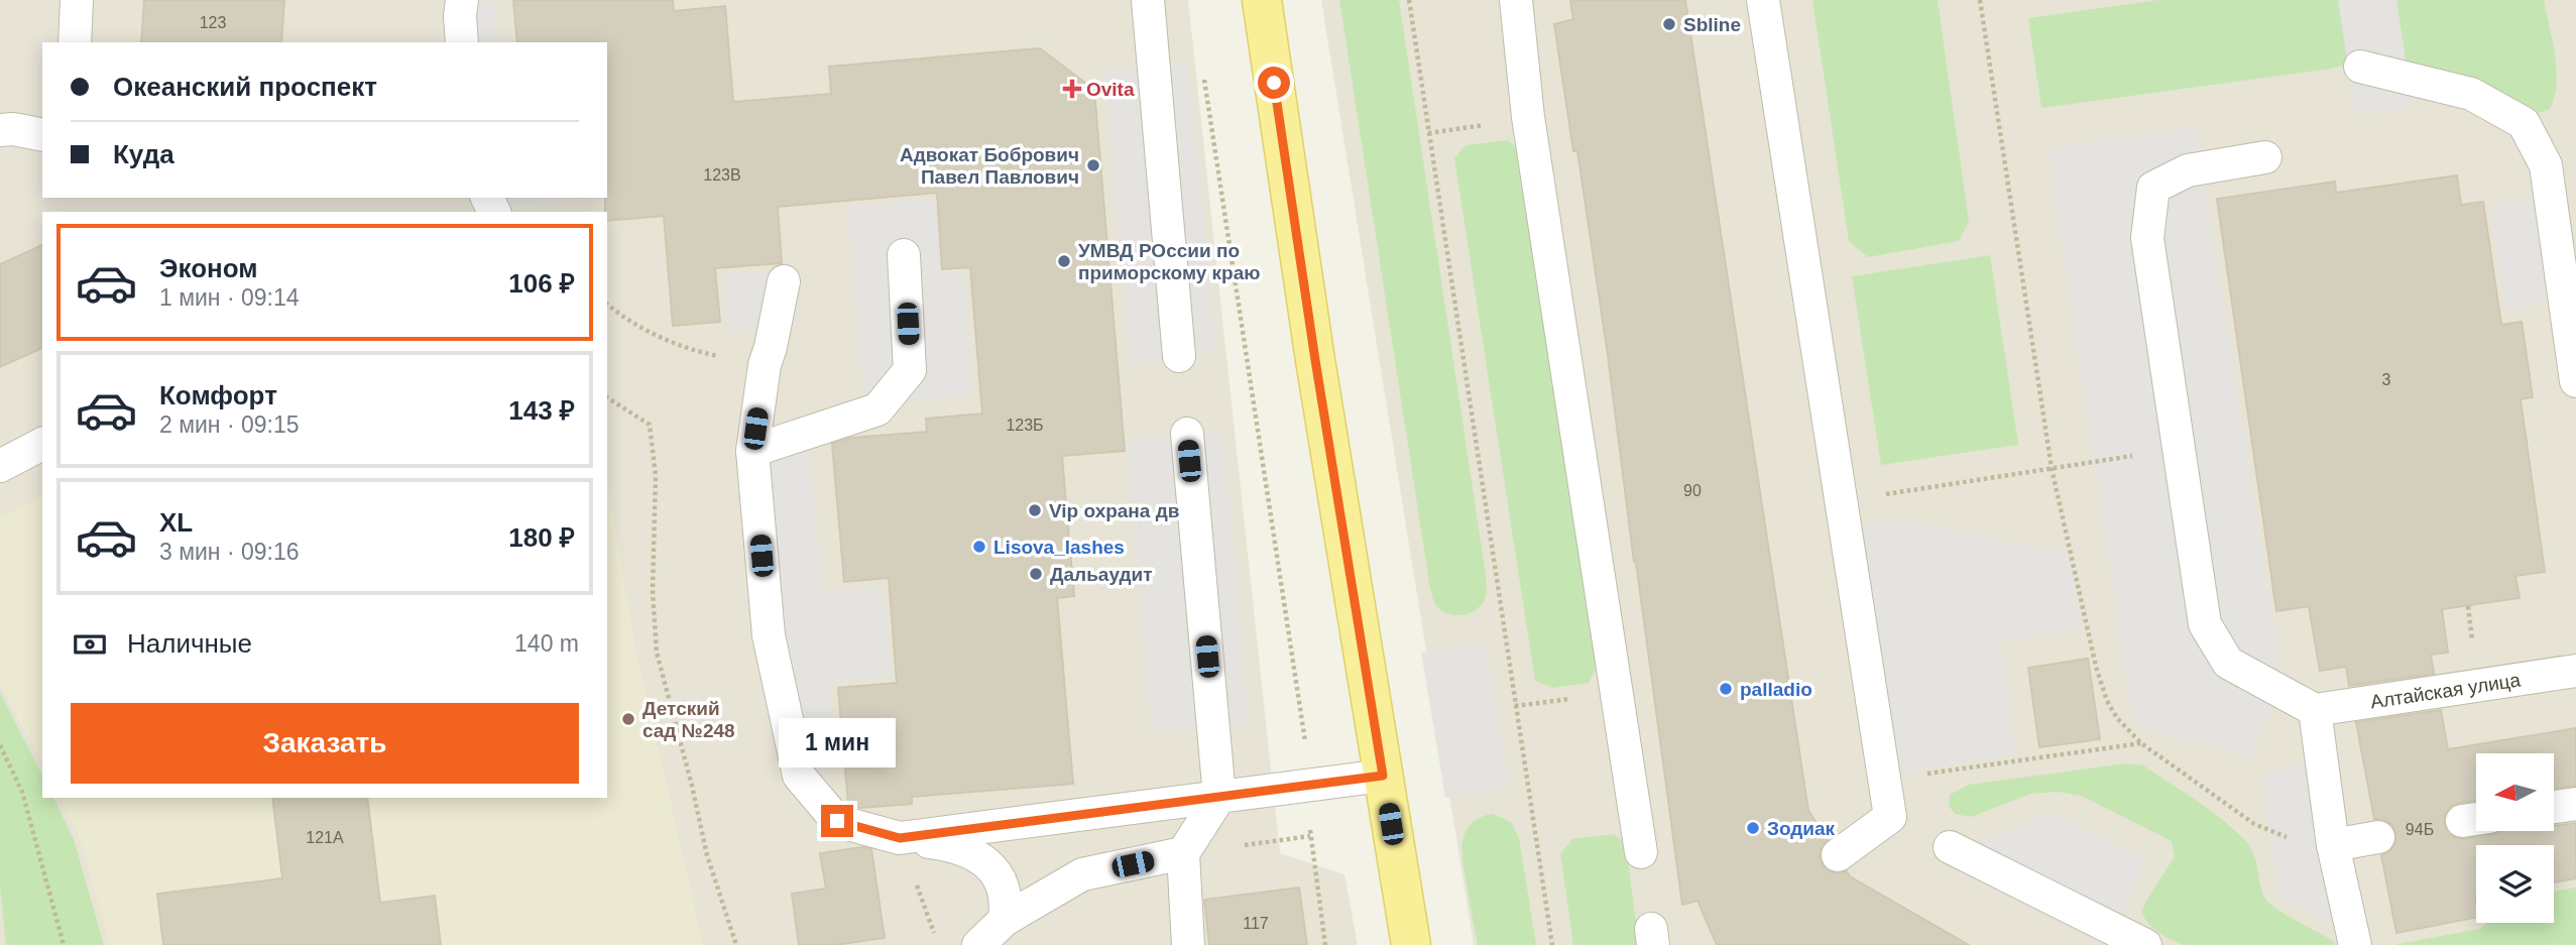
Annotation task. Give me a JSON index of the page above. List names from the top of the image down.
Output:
{
  "streets": {
    "lane": ["Алтайская улица"]
  },
  "places": {
    "other": [
      "Sbline",
      "Адвокат Бобрович Павел Павлович",
      "УМВД РОссии по приморскому краю",
      "Vip охрана дв",
      "Lisova_lashes",
      "Дальаудит",
      "palladio",
      "Детский сад №248",
      "Зодиак"
    ],
    "health": ["Ovita"]
  },
  "house_numbers": [
    "123",
    "123В",
    "3",
    "123Б",
    "90",
    "94Б",
    "121А",
    "117"
  ],
  "north": "left",
  "page": {
    "banner": ["Океанский проспект", "Куда"],
    "list": [
      {
        "name": "Эконом",
        "note": "1 мин · 09:14",
        "value": "106 ₽"
      },
      {
        "name": "Комфорт",
        "note": "2 мин · 09:15",
        "value": "143 ₽"
      },
      {
        "name": "XL",
        "note": "3 мин · 09:16",
        "value": "180 ₽"
      }
    ],
    "pay": ["Наличные", "140 m"],
    "buttons": "Заказать",
    "bubble": "1 мин"
  }
}
